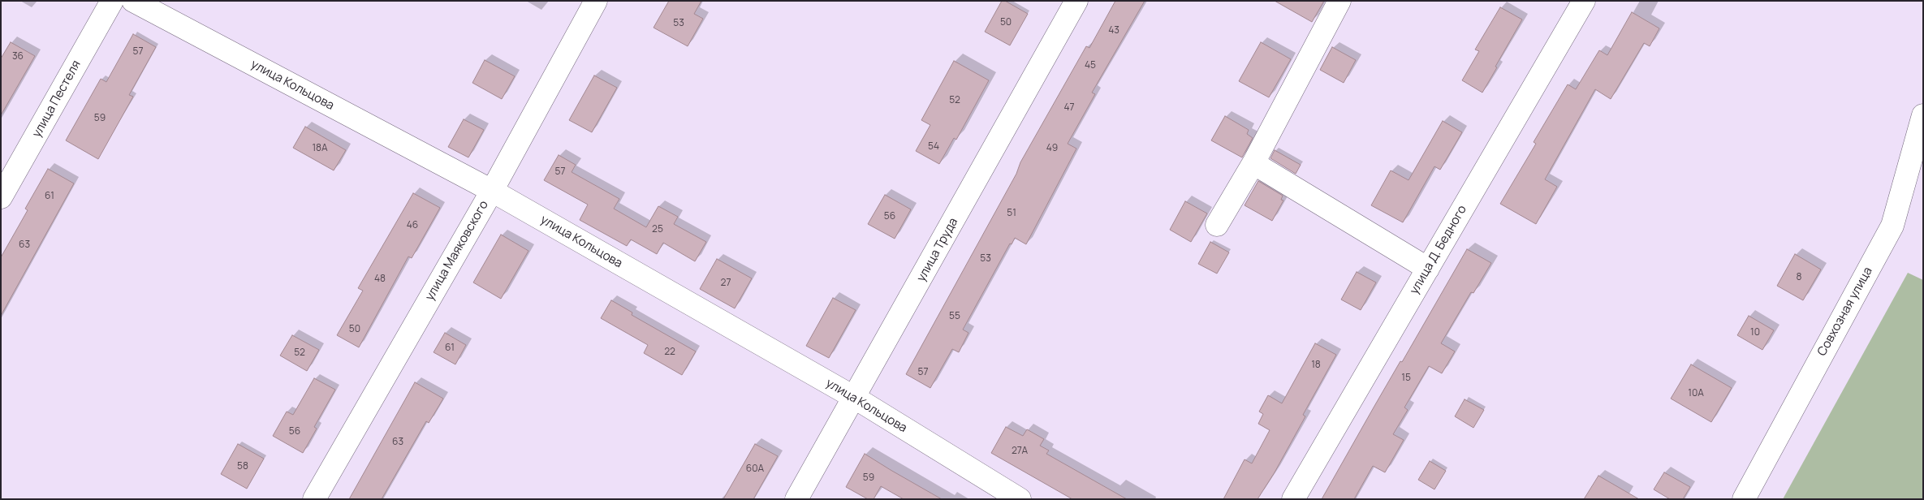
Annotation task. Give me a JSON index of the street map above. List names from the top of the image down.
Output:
{
  "streets": {
    "street": [
      "улица Кольцова",
      "улица Пестеля",
      "улица Труда",
      "улица Д. Бедного",
      "улица Маяковского",
      "Совхозная улица"
    ]
  },
  "crossings": [
    ["улица Кольцова", "улица Труда"],
    ["улица Кольцова", "улица Маяковского"]
  ],
  "house_numbers": [
    "50",
    "53",
    "43",
    "57",
    "36",
    "45",
    "52",
    "47",
    "59",
    "54",
    "18А",
    "49",
    "57",
    "61",
    "51",
    "56",
    "46",
    "25",
    "63",
    "53",
    "8",
    "48",
    "27",
    "55",
    "50",
    "10",
    "61",
    "22",
    "52",
    "18",
    "57",
    "15",
    "10А",
    "56",
    "63",
    "27А",
    "58",
    "60А",
    "59"
  ]
}
